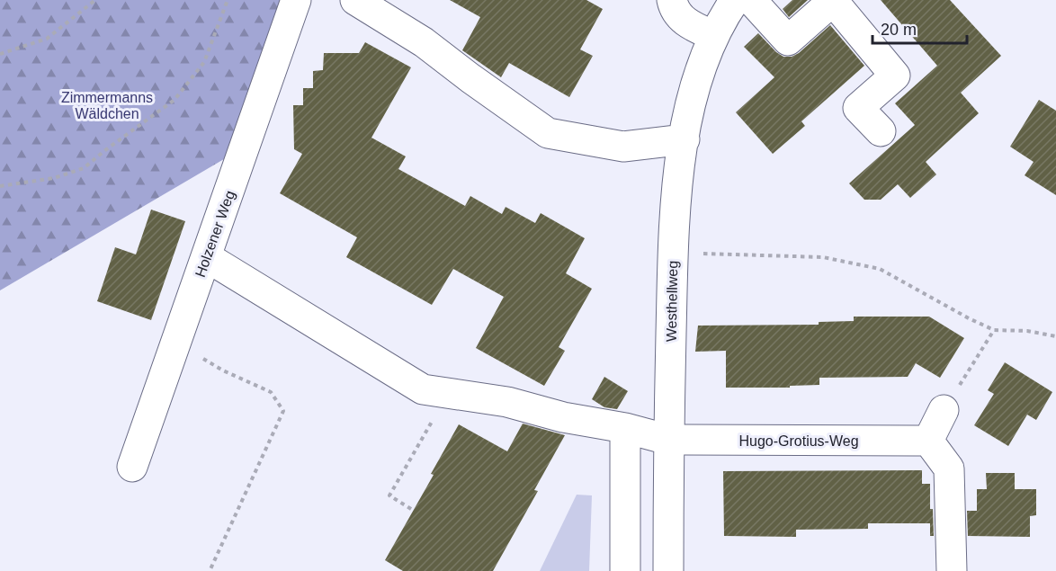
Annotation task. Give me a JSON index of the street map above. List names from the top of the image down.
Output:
{
  "streets": {
    "street": ["Holzener Weg", "Westhellweg", "Hugo-Grotius-Weg"]
  },
  "crossings": [
    ["Holzener Weg", "Hugo-Grotius-Weg"],
    ["Westhellweg", "Hugo-Grotius-Weg"]
  ],
  "parks": ["Zimmermanns Wäldchen"],
  "scale_bar": "20 m"
}
